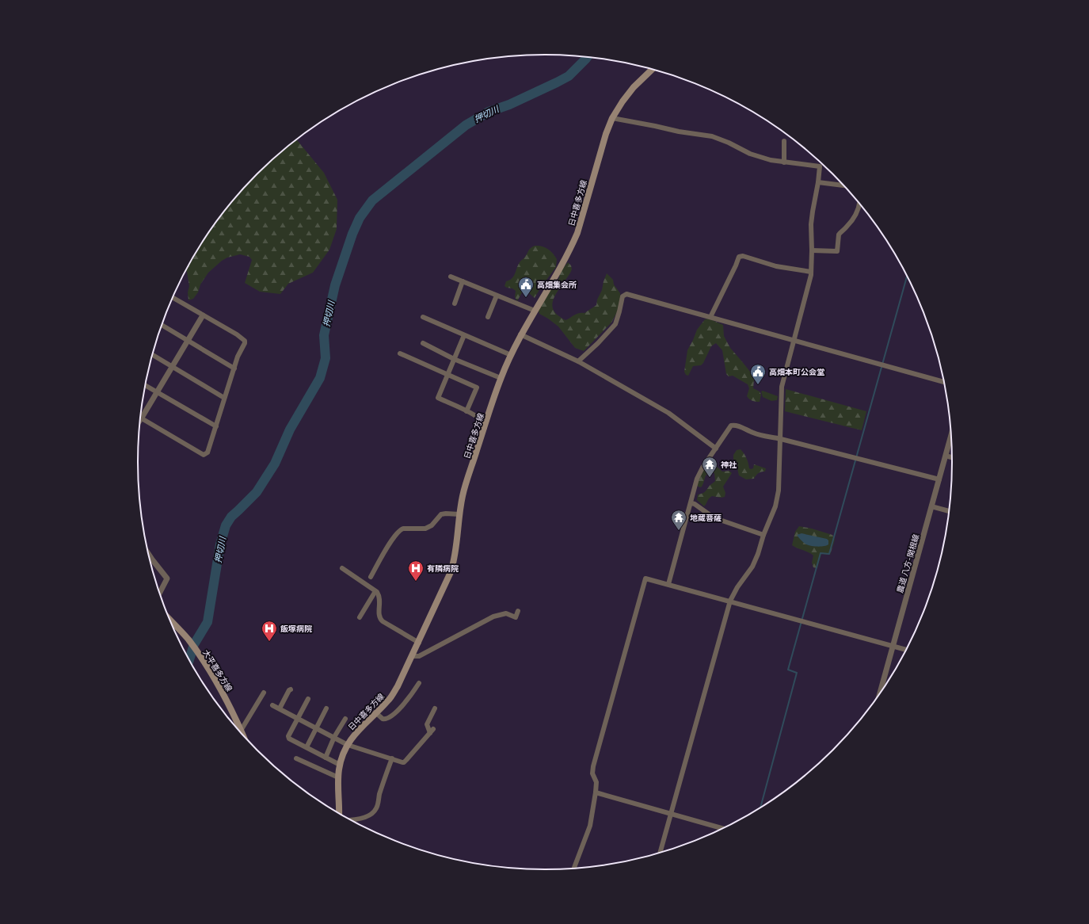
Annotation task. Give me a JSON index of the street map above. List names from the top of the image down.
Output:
{
  "streets": {
    "main road": ["日中喜多方線", "大平喜多方線"],
    "street": ["農道 八方-関根線"]
  },
  "water": ["押切川"],
  "places": {
    "public building": ["高畑集会所", "高畑本町公会堂"],
    "temple": ["神社", "地蔵菩薩"],
    "hospital": ["有隣病院", "飯塚病院"]
  }
}
